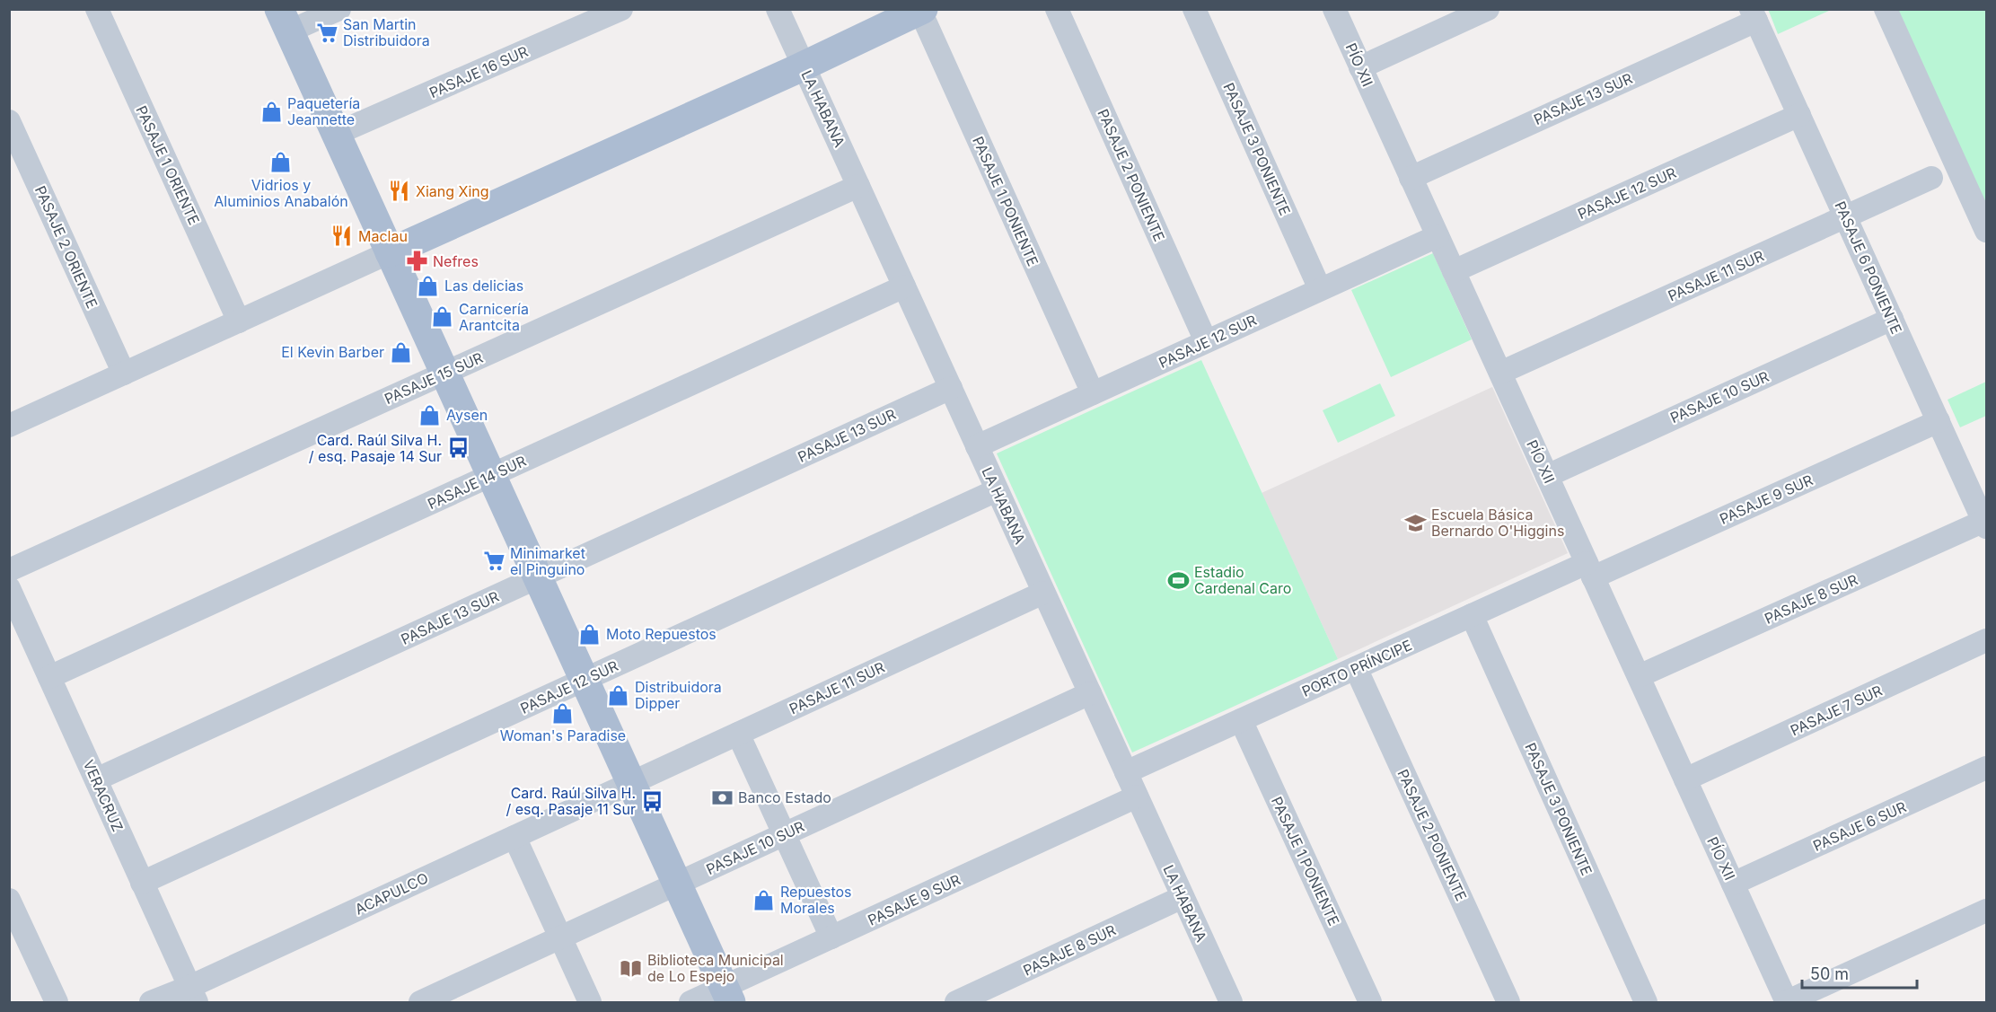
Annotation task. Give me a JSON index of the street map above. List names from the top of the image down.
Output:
{
  "streets": {
    "street": [
      "PÍO XII",
      "PASAJE 16 SUR",
      "PASAJE 13 SUR",
      "LA HABANA",
      "PASAJE 3 PONIENTE",
      "PASAJE 1 ORIENTE",
      "PASAJE 2 PONIENTE",
      "PASAJE 12 SUR",
      "PASAJE 1 PONIENTE",
      "PASAJE 2 ORIENTE",
      "PASAJE 6 PONIENTE",
      "PASAJE 11 SUR",
      "PASAJE 15 SUR",
      "PASAJE 10 SUR",
      "PASAJE 14 SUR",
      "PASAJE 9 SUR",
      "PASAJE 8 SUR",
      "PORTO PRÍNCIPE",
      "PASAJE 7 SUR",
      "VERACRUZ",
      "PASAJE 6 SUR",
      "ACAPULCO"
    ]
  },
  "crossings": [
    ["PÍO XII", "PASAJE 13 SUR"],
    ["PÍO XII", "PASAJE 12 SUR"],
    ["PÍO XII", "PASAJE 11 SUR"],
    ["PÍO XII", "PASAJE 10 SUR"],
    ["PÍO XII", "PASAJE 9 SUR"],
    ["PÍO XII", "PASAJE 8 SUR"],
    ["PÍO XII", "PORTO PRÍNCIPE"],
    ["PÍO XII", "PASAJE 7 SUR"],
    ["PÍO XII", "PASAJE 6 SUR"],
    ["PASAJE 13 SUR", "LA HABANA"],
    ["PASAJE 13 SUR", "PASAJE 6 PONIENTE"],
    ["PASAJE 13 SUR", "VERACRUZ"],
    ["LA HABANA", "PASAJE 12 SUR"],
    ["LA HABANA", "PASAJE 11 SUR"],
    ["LA HABANA", "PASAJE 15 SUR"],
    ["LA HABANA", "PASAJE 10 SUR"],
    ["LA HABANA", "PASAJE 14 SUR"],
    ["LA HABANA", "PASAJE 9 SUR"],
    ["LA HABANA", "PASAJE 8 SUR"],
    ["LA HABANA", "PORTO PRÍNCIPE"],
    ["PASAJE 3 PONIENTE", "PASAJE 12 SUR"],
    ["PASAJE 3 PONIENTE", "PORTO PRÍNCIPE"],
    ["PASAJE 2 PONIENTE", "PASAJE 12 SUR"],
    ["PASAJE 2 PONIENTE", "PORTO PRÍNCIPE"],
    ["PASAJE 12 SUR", "PASAJE 1 PONIENTE"],
    ["PASAJE 12 SUR", "PASAJE 6 PONIENTE"],
    ["PASAJE 12 SUR", "VERACRUZ"],
    ["PASAJE 1 PONIENTE", "PORTO PRÍNCIPE"],
    ["PASAJE 6 PONIENTE", "PASAJE 11 SUR"],
    ["PASAJE 6 PONIENTE", "PASAJE 10 SUR"],
    ["PASAJE 6 PONIENTE", "PASAJE 9 SUR"],
    ["PASAJE 6 PONIENTE", "PASAJE 8 SUR"],
    ["PASAJE 11 SUR", "ACAPULCO"],
    ["PASAJE 14 SUR", "VERACRUZ"],
    ["PASAJE 9 SUR", "PORTO PRÍNCIPE"],
    ["VERACRUZ", "ACAPULCO"]
  ],
  "places": {
    "supermarket": ["San Martin Distribuidora", "Minimarket el Pinguino"],
    "shop": [
      "Paquetería Jeannette",
      "Vidrios y Aluminios Anabalón",
      "Las delicias",
      "Carnicería Arantcita",
      "El Kevin Barber",
      "Aysen",
      "Moto Repuestos",
      "Distribuidora Dipper",
      "Woman's Paradise",
      "Repuestos Morales"
    ],
    "restaurant": ["Xiang Xing", "Maclau"],
    "pharmacy": ["Nefres"],
    "bus stop": ["Card. Raúl Silva H. / esq. Pasaje 14 Sur", "Card. Raúl Silva H. / esq. Pasaje 11 Sur"],
    "school or university": ["Escuela Básica Bernardo O'Higgins"],
    "sports": ["Estadio Cardenal Caro"],
    "bank": ["Banco Estado"],
    "library": ["Biblioteca Municipal de Lo Espejo"]
  },
  "scale_bar": "50 m"
}
